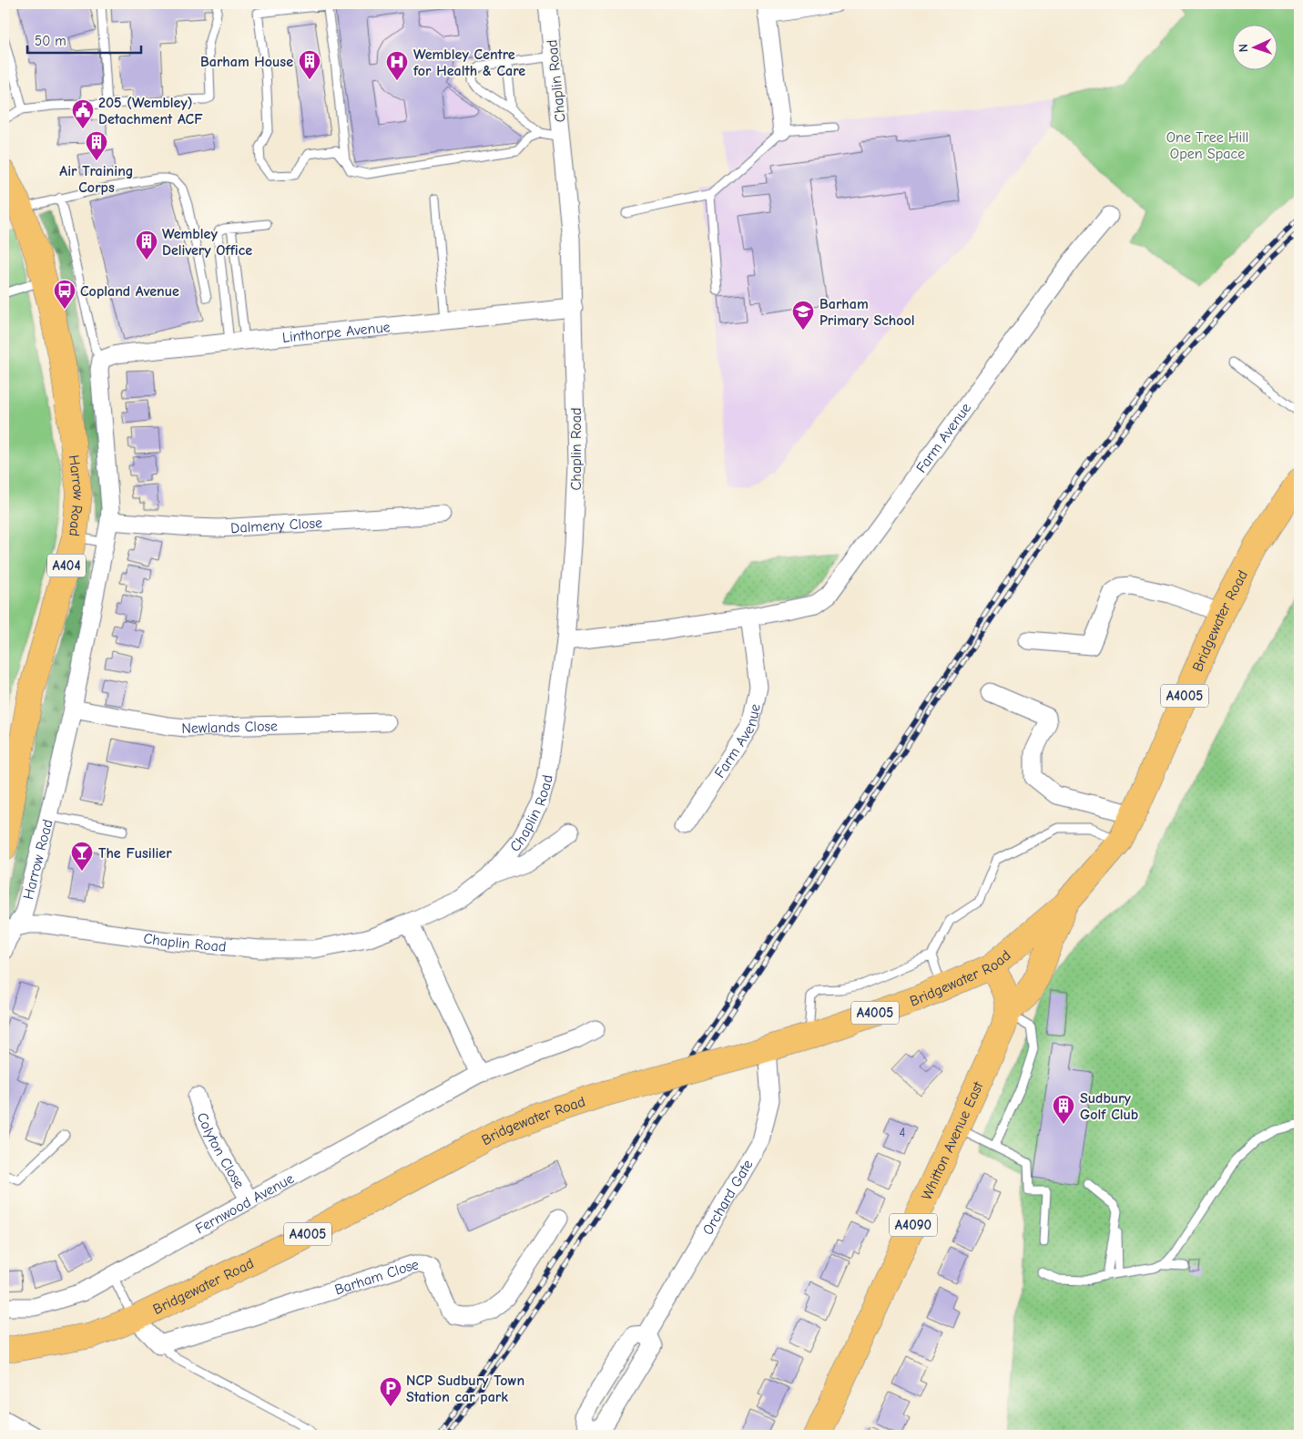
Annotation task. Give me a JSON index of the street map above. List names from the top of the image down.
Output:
{
  "streets": {
    "main road": [
      "Harrow Road",
      "A404",
      "Bridgewater Road",
      "A4005",
      "Whitton Avenue East",
      "A4090"
    ],
    "street": [
      "Chaplin Road",
      "Linthorpe Avenue",
      "Farm Avenue",
      "Dalmeny Close",
      "Newlands Close",
      "Colyton Close",
      "Orchard Gate",
      "Fernwood Avenue",
      "Barham Close"
    ]
  },
  "crossings": [
    ["Chaplin Road", "Linthorpe Avenue"],
    ["Chaplin Road", "Farm Avenue"],
    ["Chaplin Road", "Harrow Road"],
    ["Linthorpe Avenue", "Harrow Road"],
    ["Harrow Road", "Dalmeny Close"],
    ["Harrow Road", "Newlands Close"],
    ["Bridgewater Road", "Whitton Avenue East"],
    ["Bridgewater Road", "Orchard Gate"],
    ["Colyton Close", "Fernwood Avenue"]
  ],
  "parks": ["One Tree Hill Open Space"],
  "places": {
    "building": [
      "Barham House",
      "Air Training Corps",
      "Wembley Delivery Office",
      "Sudbury Golf Club"
    ],
    "hospital": ["Wembley Centre for Health & Care"],
    "public building": ["205 (Wembley) Detachment ACF"],
    "bus stop": ["Copland Avenue"],
    "school or university": ["Barham Primary School"],
    "bar": ["The Fusilier"],
    "parking": ["NCP Sudbury Town Station car park"]
  },
  "house_numbers": ["4"],
  "scale_bar": "50 m",
  "north": "left"
}
